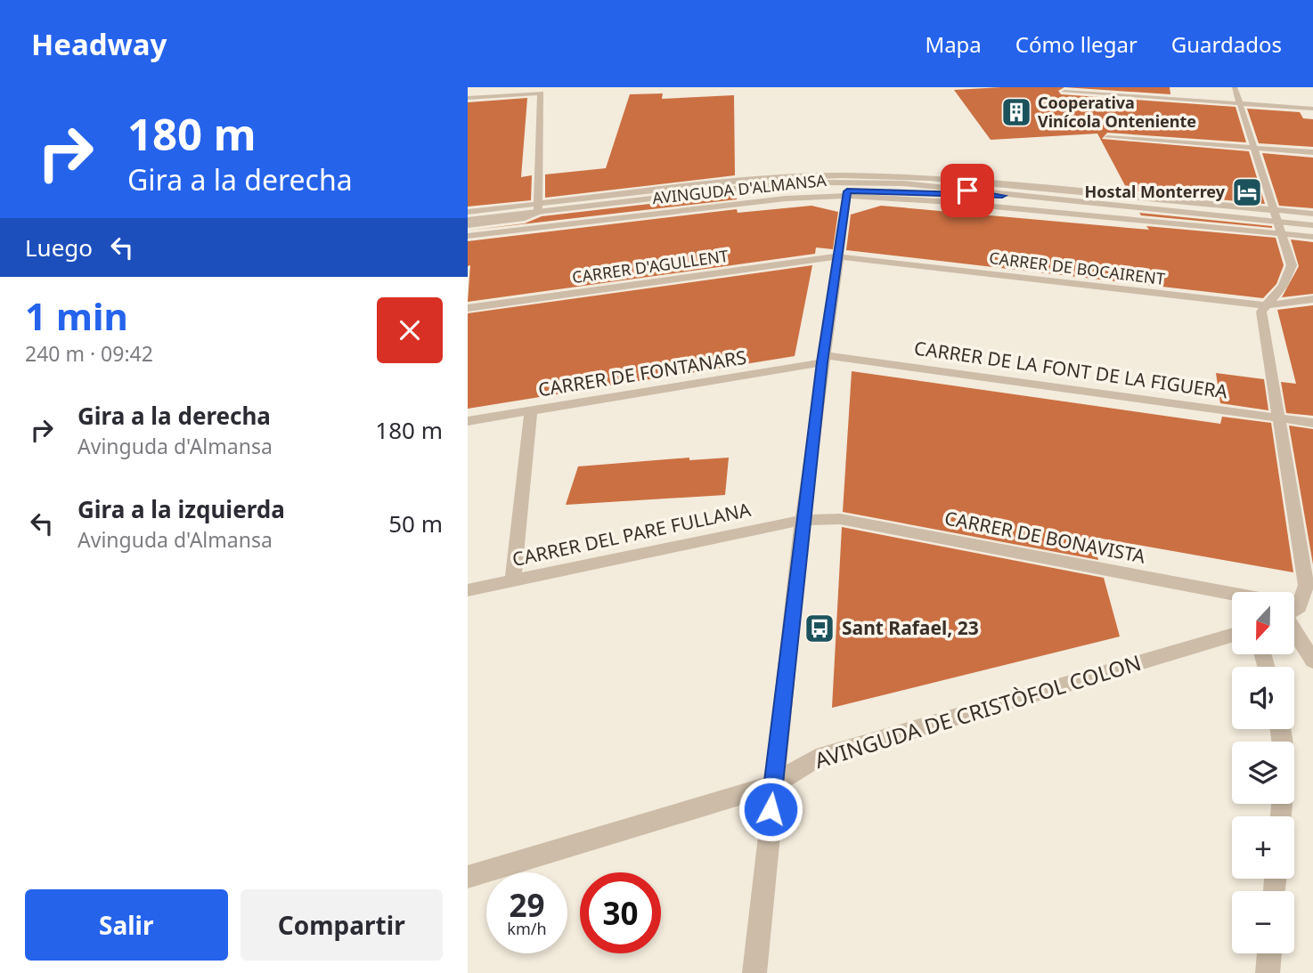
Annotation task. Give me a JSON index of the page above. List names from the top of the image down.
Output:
{
  "streets": {
    "street": [
      "AVINGUDA D'ALMANSA",
      "CARRER D'AGULLENT",
      "CARRER DE BOCAIRENT",
      "CARRER DE LA FONT DE LA FIGUERA",
      "CARRER DE FONTANARS",
      "CARRER DEL PARE FULLANA",
      "CARRER DE BONAVISTA",
      "AVINGUDA DE CRISTÒFOL COLON"
    ]
  },
  "crossings": [
    ["CARRER D'AGULLENT", "CARRER DE BOCAIRENT"],
    ["CARRER DE LA FONT DE LA FIGUERA", "CARRER DE FONTANARS"],
    ["CARRER DEL PARE FULLANA", "CARRER DE BONAVISTA"]
  ],
  "places": {
    "building": ["Cooperativa Vinícola Onteniente"],
    "hotel": ["Hostal Monterrey"],
    "bus stop": ["Sant Rafael, 23"]
  },
  "north": "bottom",
  "page": {
    "header": "Headway",
    "nav": ["Mapa", "Cómo llegar", "Guardados"],
    "turn": ["180 m", "Gira a la derecha"],
    "then": "Luego",
    "heading": ["1 min", "240 m · 09:42"],
    "list": [
      {
        "name": "Gira a la derecha",
        "note": "Avinguda d'Almansa",
        "value": "180 m"
      },
      {
        "name": "Gira a la izquierda",
        "note": "Avinguda d'Almansa",
        "value": "50 m"
      }
    ],
    "map_buttons": ["+", "−"],
    "speed": "29 km/h",
    "limit": "30",
    "buttons": ["Salir", "Compartir"]
  }
}
